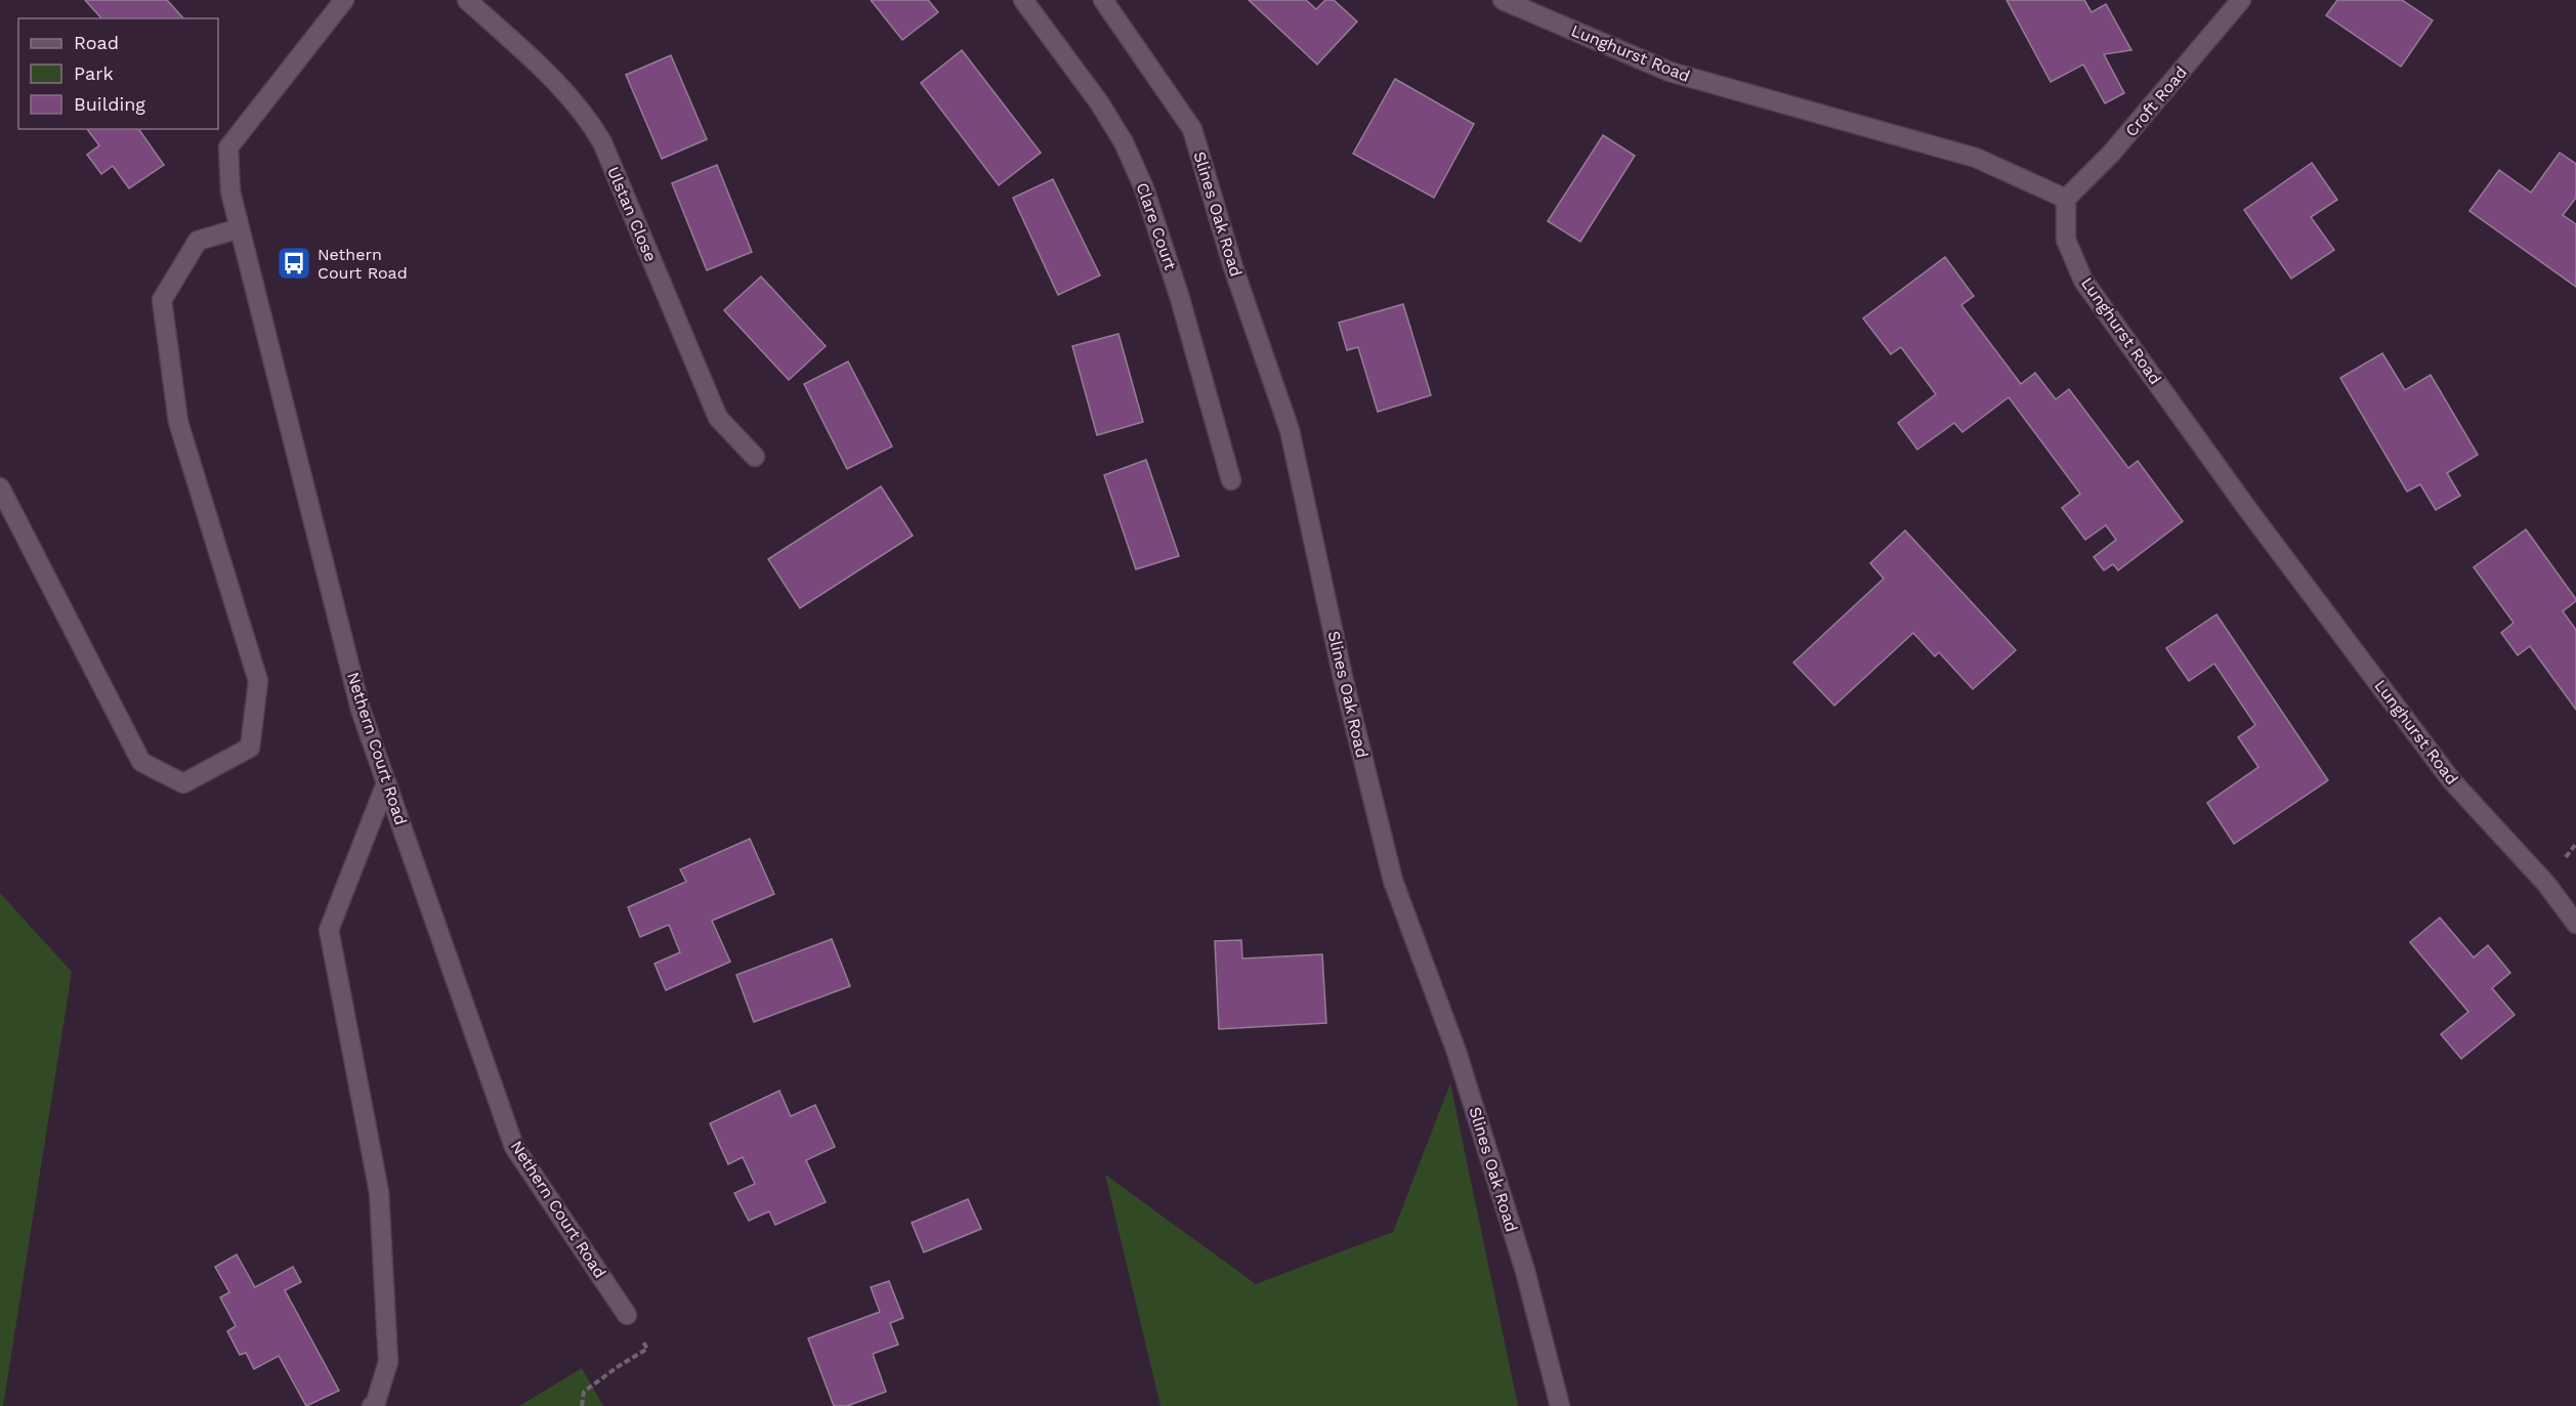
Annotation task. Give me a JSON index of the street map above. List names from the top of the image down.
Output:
{
  "streets": {
    "street": [
      "Lunghurst Road",
      "Croft Road",
      "Ulstan Close",
      "Slines Oak Road",
      "Clare Court",
      "Nethern Court Road"
    ]
  },
  "crossings": [
    ["Lunghurst Road", "Croft Road"]
  ],
  "places": {
    "bus stop": ["Nethern Court Road"]
  },
  "legend": ["Road", "Park", "Building"]
}
